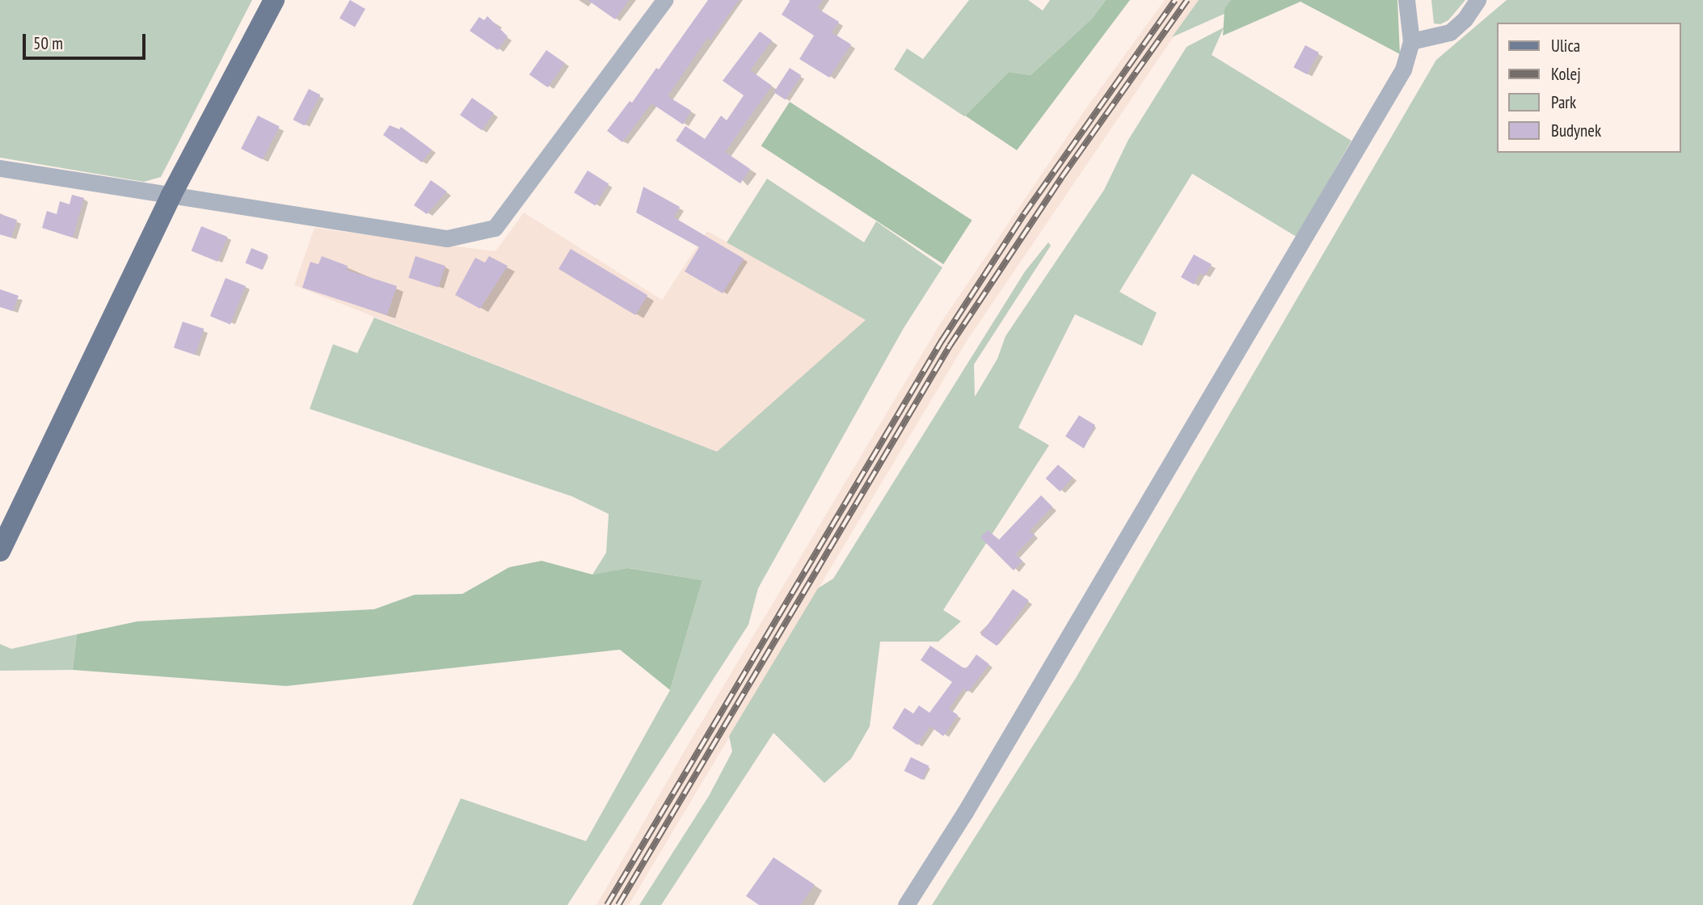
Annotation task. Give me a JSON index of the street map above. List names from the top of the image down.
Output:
{
  "legend": [
    "Ulica",
    "Kolej",
    "Park",
    "Budynek"
  ],
  "scale_bar": "50 m"
}
